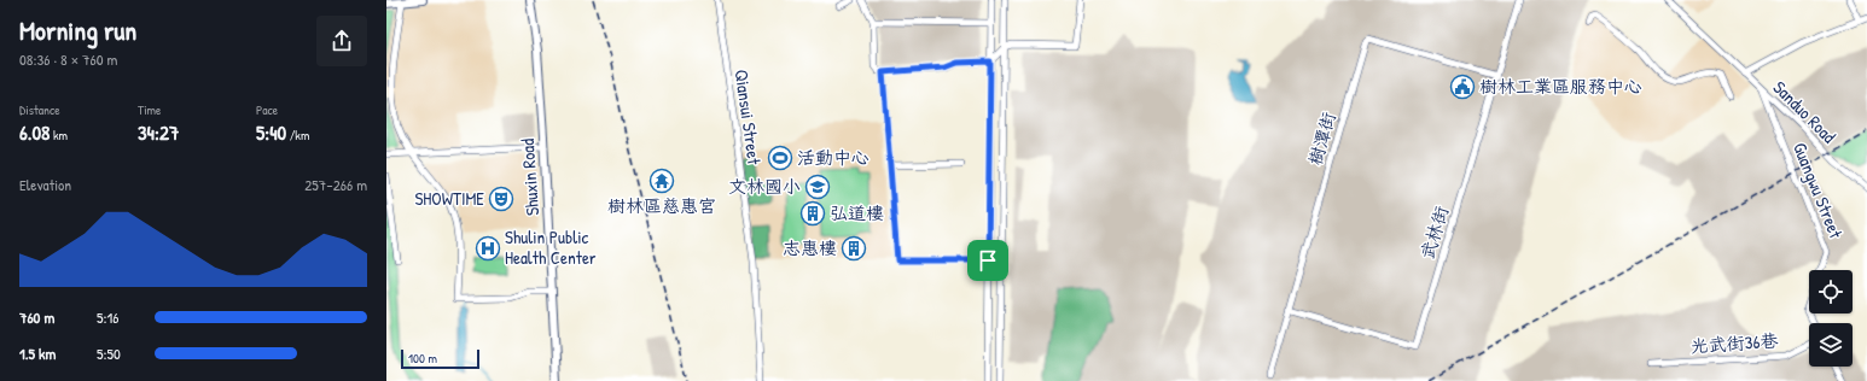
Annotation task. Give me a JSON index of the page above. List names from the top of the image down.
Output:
{
  "streets": {
    "main road": ["Shuxin Road"],
    "street": [
      "Sanduo Road",
      "Qiansui Street",
      "樹潭街",
      "Guangwu Street",
      "武林街",
      "光武街36巷"
    ]
  },
  "crossings": [
    ["Sanduo Road", "Guangwu Street"],
    ["樹潭街", "武林街"]
  ],
  "places": {
    "public building": ["樹林工業區服務中心"],
    "sports": ["活動中心"],
    "temple": ["樹林區慈惠宮"],
    "school or university": ["文林國小"],
    "theatre": ["SHOWTIME"],
    "building": ["弘道樓", "志惠樓"],
    "hospital": ["Shulin Public Health Center"]
  },
  "scale_bar": "100 m",
  "page": {
    "heading": ["Morning run", "08:36 · 8 × 760 m"],
    "stats": [
      ["Distance", "6.08 km"],
      ["Time", "34:27"],
      ["Pace", "5:40 /km"]
    ],
    "chart": ["Elevation", "257–266 m"],
    "list": [
      {
        "name": "760 m",
        "note": "5:16"
      },
      {
        "name": "1.5 km",
        "note": "5:50"
      }
    ],
    "scale": "100 m"
  }
}
